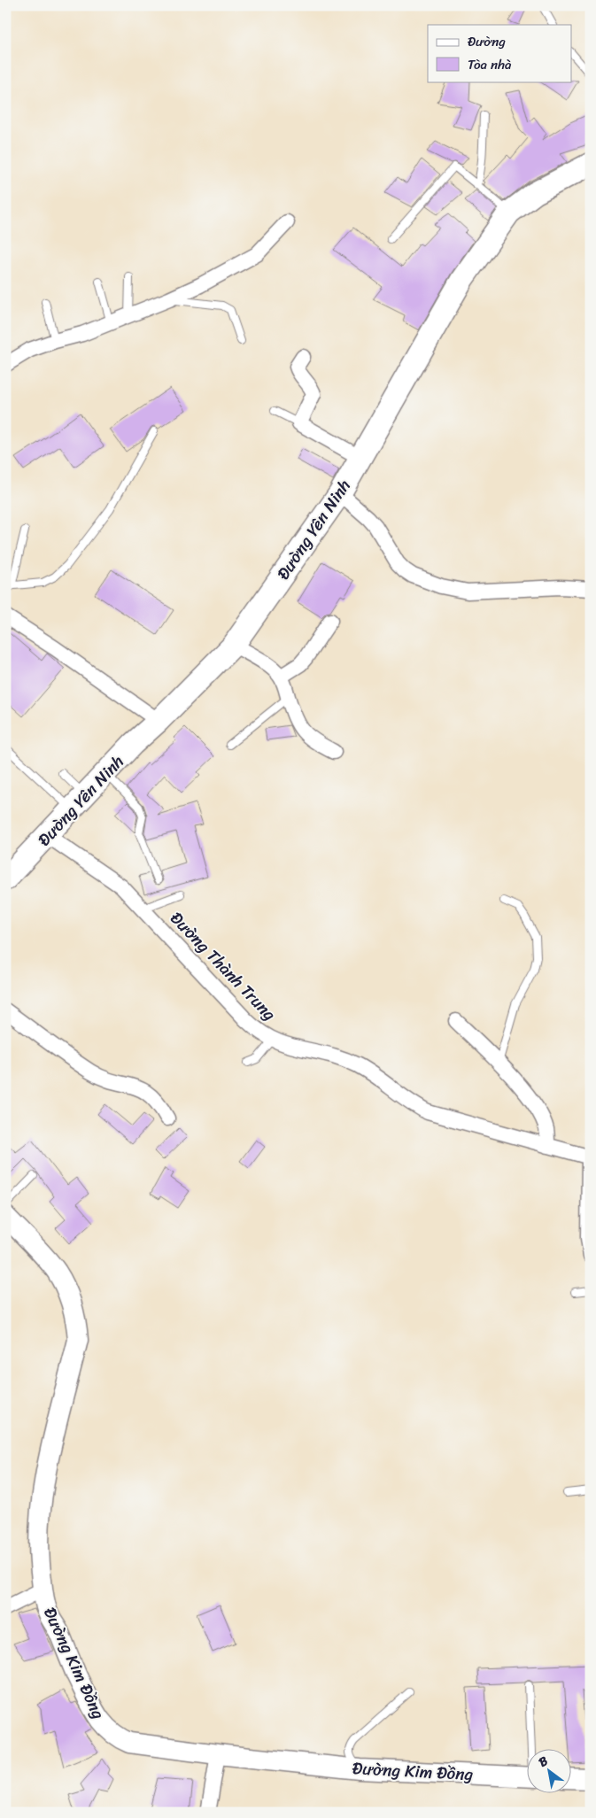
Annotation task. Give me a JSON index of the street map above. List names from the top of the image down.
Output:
{
  "streets": {
    "main road": ["Đường Yên Ninh"],
    "street": ["Đường Thành Trung", "Đường Kim Đồng"]
  },
  "crossings": [
    ["Đường Yên Ninh", "Đường Thành Trung"]
  ],
  "legend": ["Đường", "Tòa nhà"],
  "north": "top left"
}
